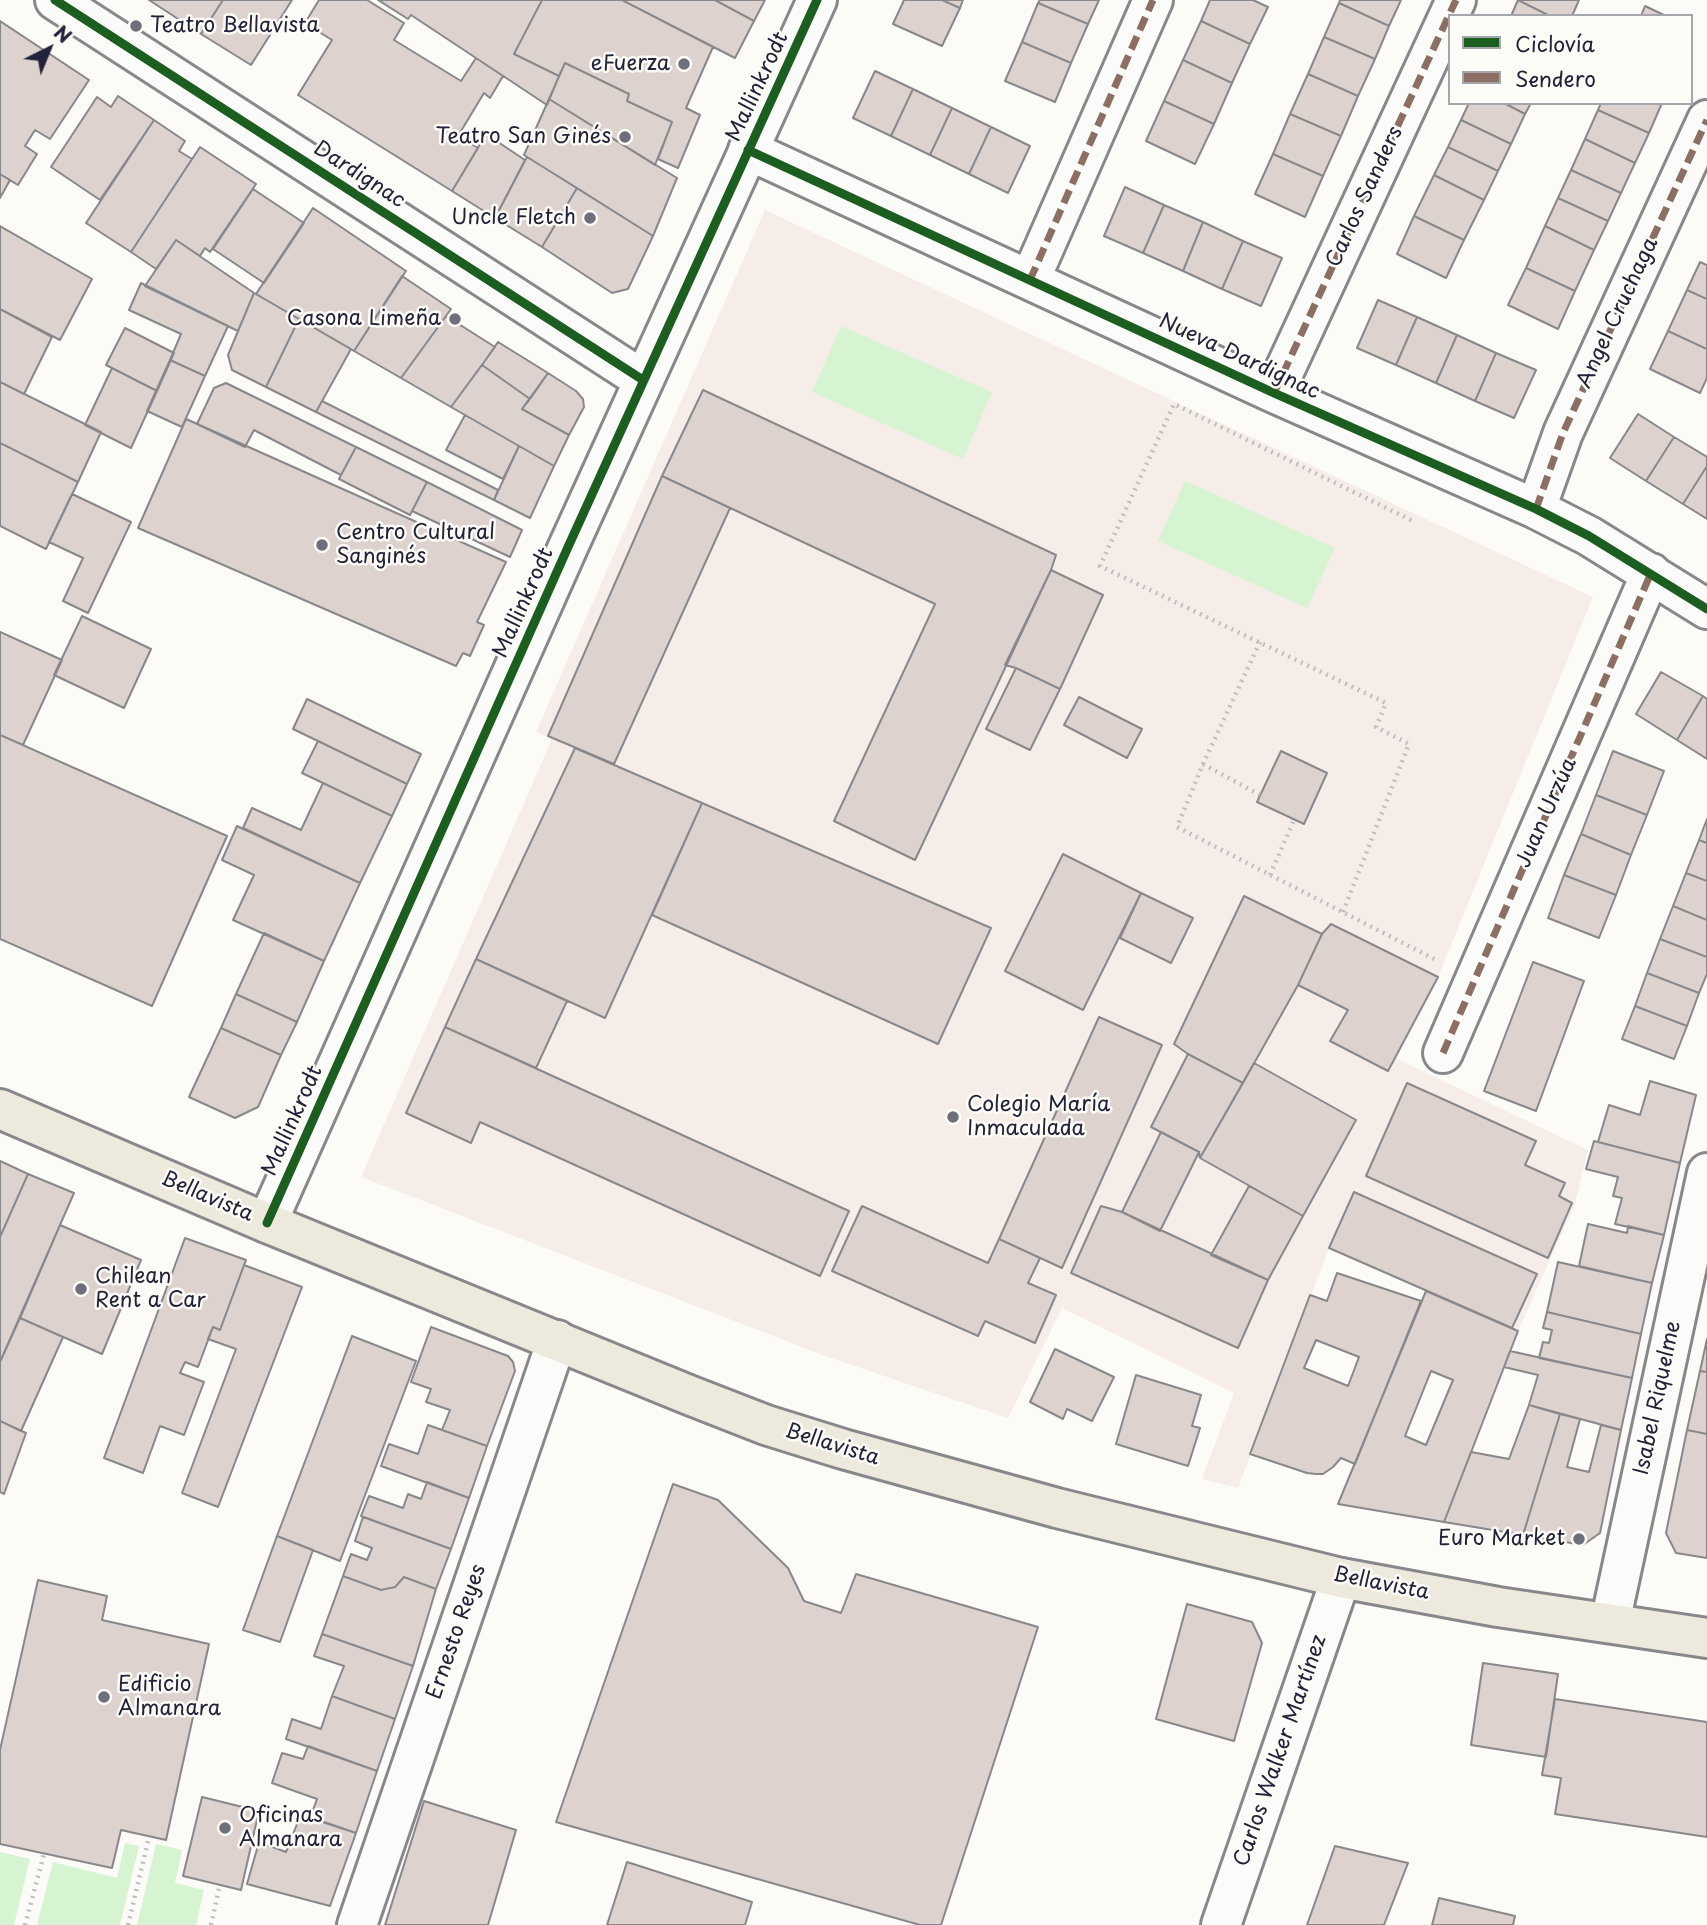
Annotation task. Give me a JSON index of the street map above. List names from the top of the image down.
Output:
{
  "streets": {
    "main road": ["Bellavista"],
    "street": [
      "Mallinkrodt",
      "Dardignac",
      "Carlos Sanders",
      "Angel Cruchaga",
      "Nueva Dardignac",
      "Juan Urzúa",
      "Isabel Riquelme",
      "Ernesto Reyes",
      "Carlos Walker Martínez"
    ]
  },
  "crossings": [
    ["Mallinkrodt", "Dardignac"],
    ["Mallinkrodt", "Nueva Dardignac"],
    ["Mallinkrodt", "Bellavista"],
    ["Carlos Sanders", "Nueva Dardignac"],
    ["Angel Cruchaga", "Nueva Dardignac"],
    ["Nueva Dardignac", "Juan Urzúa"],
    ["Bellavista", "Isabel Riquelme"],
    ["Bellavista", "Ernesto Reyes"],
    ["Bellavista", "Carlos Walker Martínez"]
  ],
  "places": [
    "Teatro Bellavista",
    "eFuerza",
    "Teatro San Ginés",
    "Uncle Fletch",
    "Casona Limeña",
    "Centro Cultural Sanginés",
    "Colegio María Inmaculada",
    "Chilean Rent a Car",
    "Euro Market",
    "Edificio Almanara",
    "Oficinas Almanara"
  ],
  "legend": ["Ciclovía", "Sendero"],
  "north": "top right"
}
